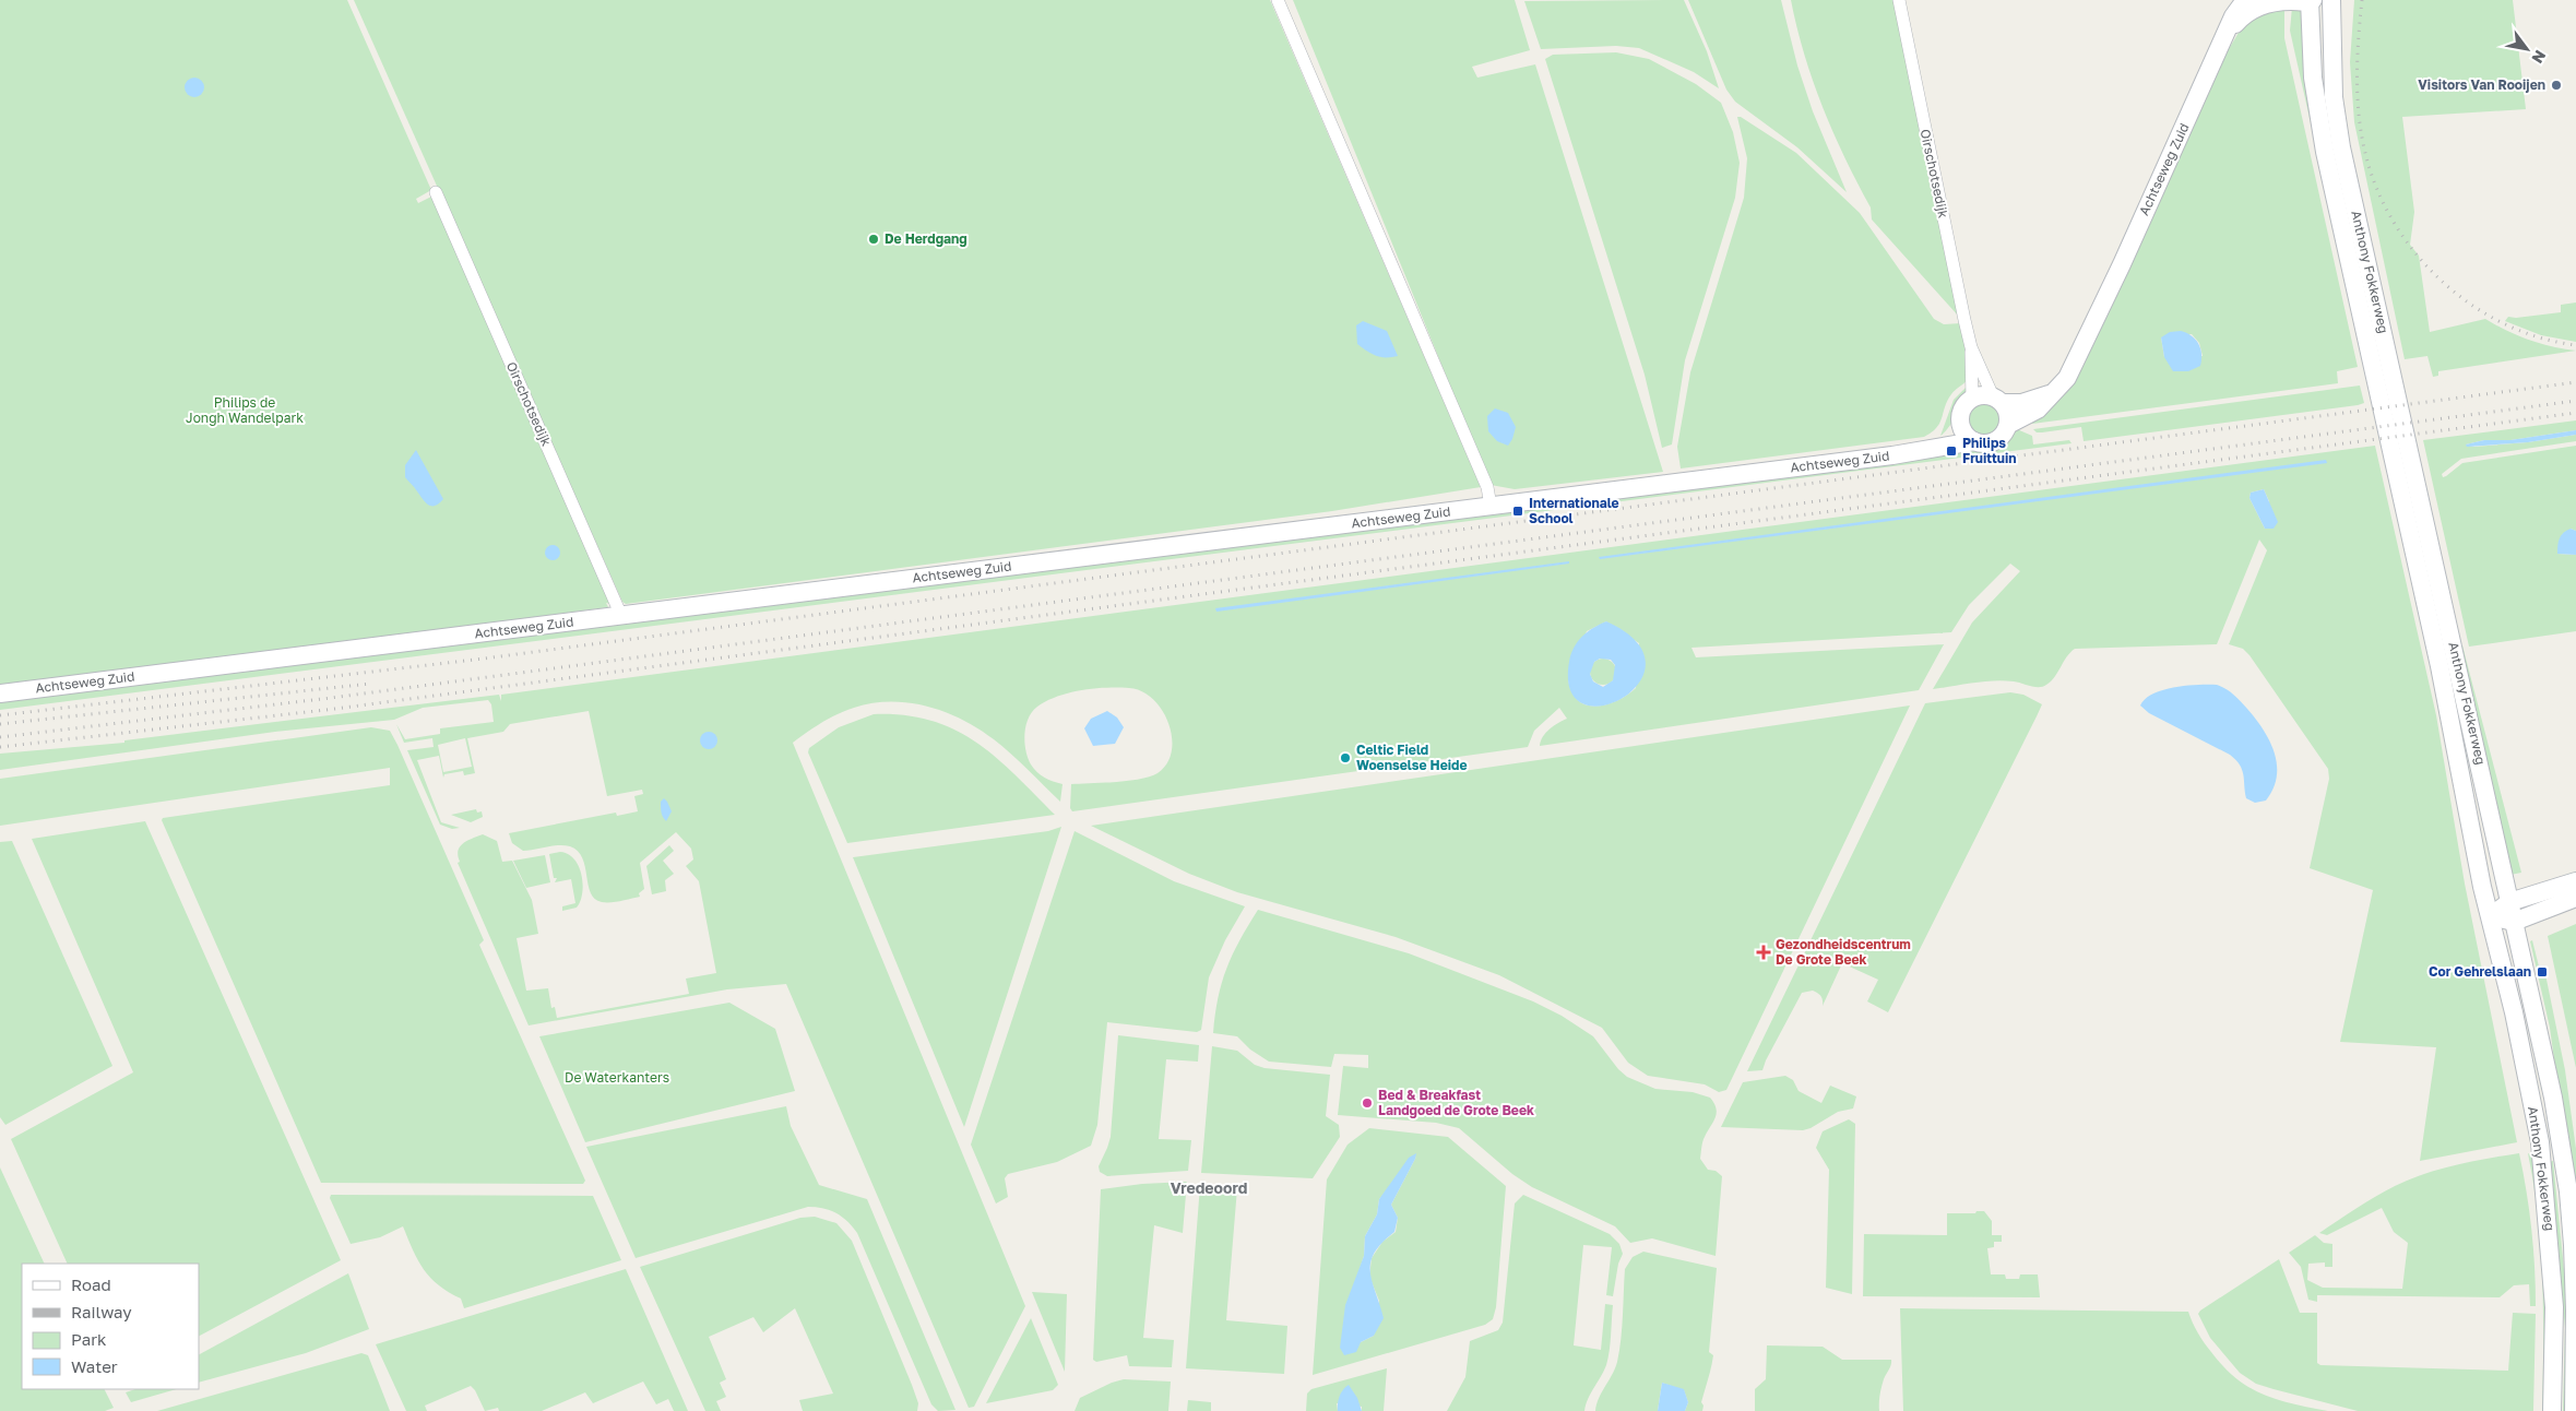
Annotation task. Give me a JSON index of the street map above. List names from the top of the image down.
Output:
{
  "streets": {
    "street": ["Achtseweg Zuid", "Oirschotsedijk", "Anthony Fokkerweg"]
  },
  "crossings": [
    ["Achtseweg Zuid", "Oirschotsedijk"],
    ["Achtseweg Zuid", "Anthony Fokkerweg"]
  ],
  "districts": ["Vredeoord"],
  "parks": ["Philips de Jongh Wandelpark", "De Waterkanters"],
  "places": {
    "other": [
      "Visitors Van Rooijen",
      "De Herdgang",
      "Celtic Field Woenselse Heide",
      "Bed & Breakfast Landgoed de Grote Beek"
    ],
    "transit": ["Philips Fruittuin", "Internationale School", "Cor Gehrelslaan"],
    "health": ["Gezondheidscentrum De Grote Beek"]
  },
  "legend": [
    "Road",
    "Railway",
    "Park",
    "Water"
  ],
  "north": "bottom right"
}
